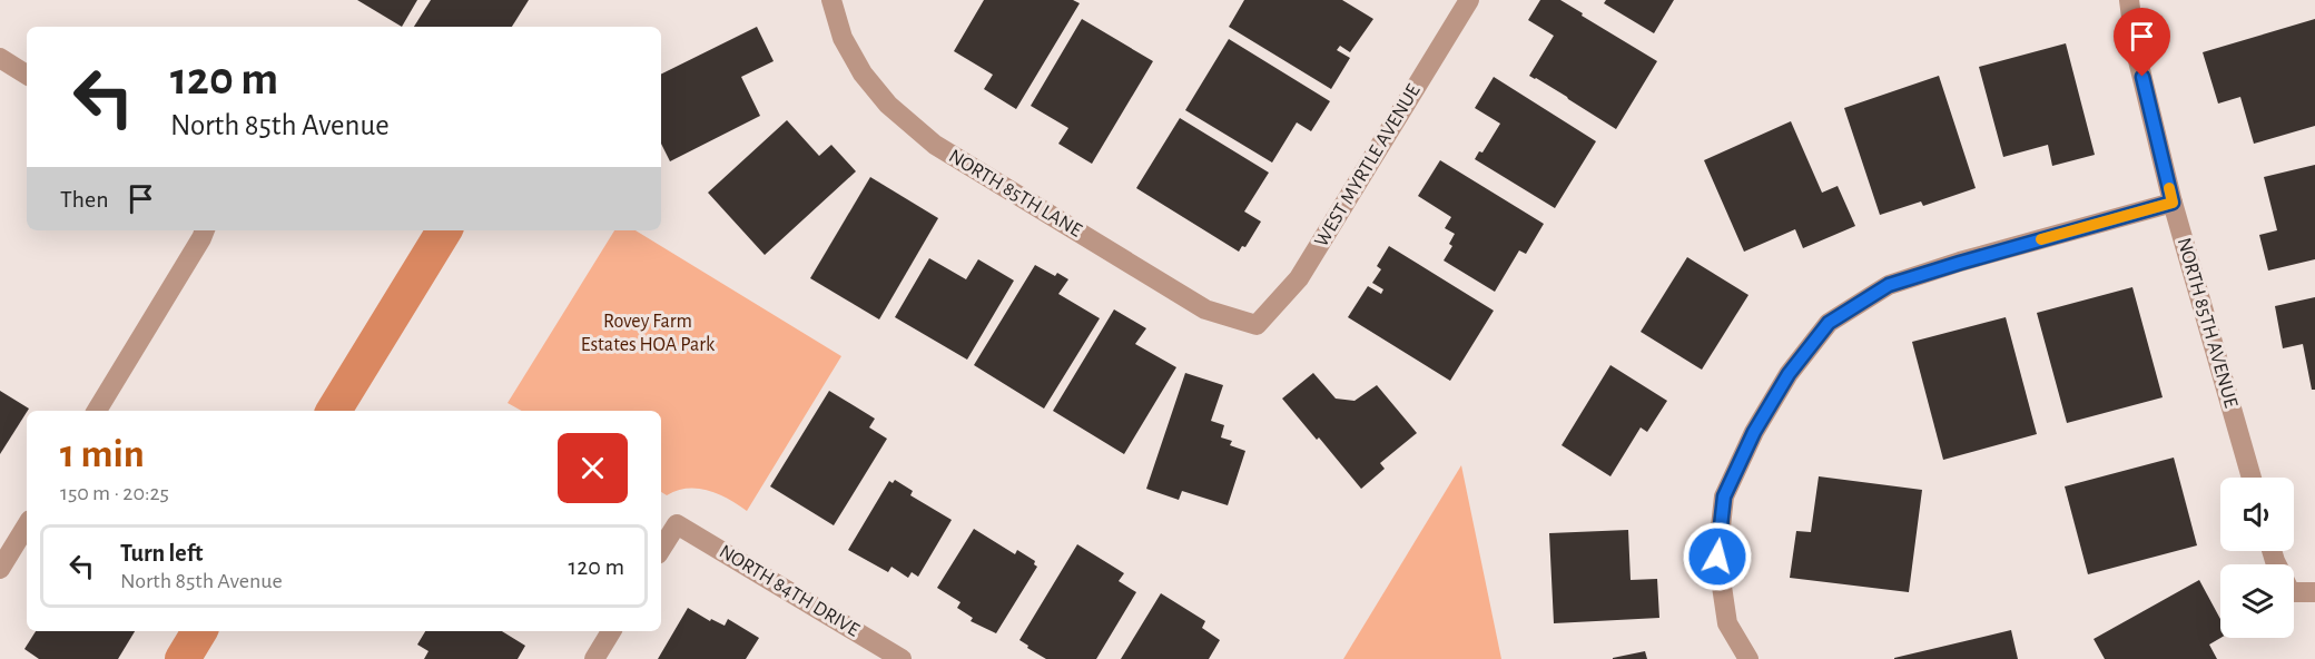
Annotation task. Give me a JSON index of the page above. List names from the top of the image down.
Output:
{
  "streets": {
    "street": [
      "WEST MYRTLE AVENUE",
      "NORTH 85TH LANE",
      "NORTH 85TH AVENUE",
      "NORTH 84TH DRIVE"
    ]
  },
  "crossings": [
    ["WEST MYRTLE AVENUE", "NORTH 85TH LANE"]
  ],
  "parks": ["Rovey Farm Estates HOA Park"],
  "page": {
    "turn": ["120 m", "North 85th Avenue"],
    "then": "Then",
    "heading": ["1 min", "150 m · 20:25"],
    "list": [
      {
        "name": "Turn left",
        "note": "North 85th Avenue",
        "value": "120 m"
      }
    ]
  }
}
